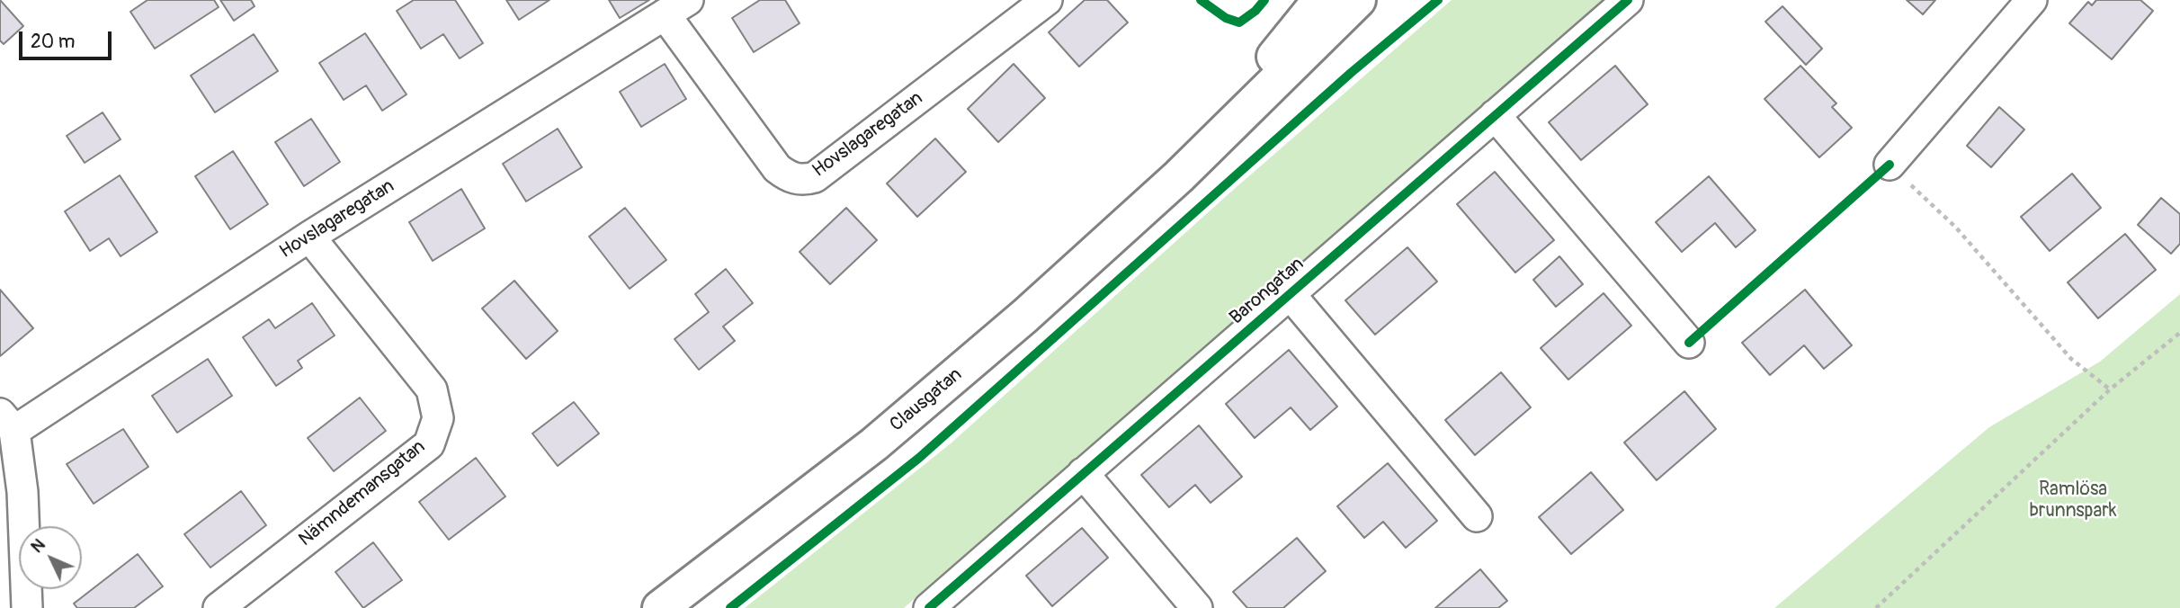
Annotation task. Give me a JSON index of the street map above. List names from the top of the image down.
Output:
{
  "streets": {
    "main road": ["Clausgatan"],
    "street": ["Hovslagaregatan", "Barongatan", "Nämndemansgatan"]
  },
  "crossings": [
    ["Hovslagaregatan", "Nämndemansgatan"]
  ],
  "parks": ["Ramlösa brunnspark"],
  "scale_bar": "20 m",
  "north": "top left"
}
